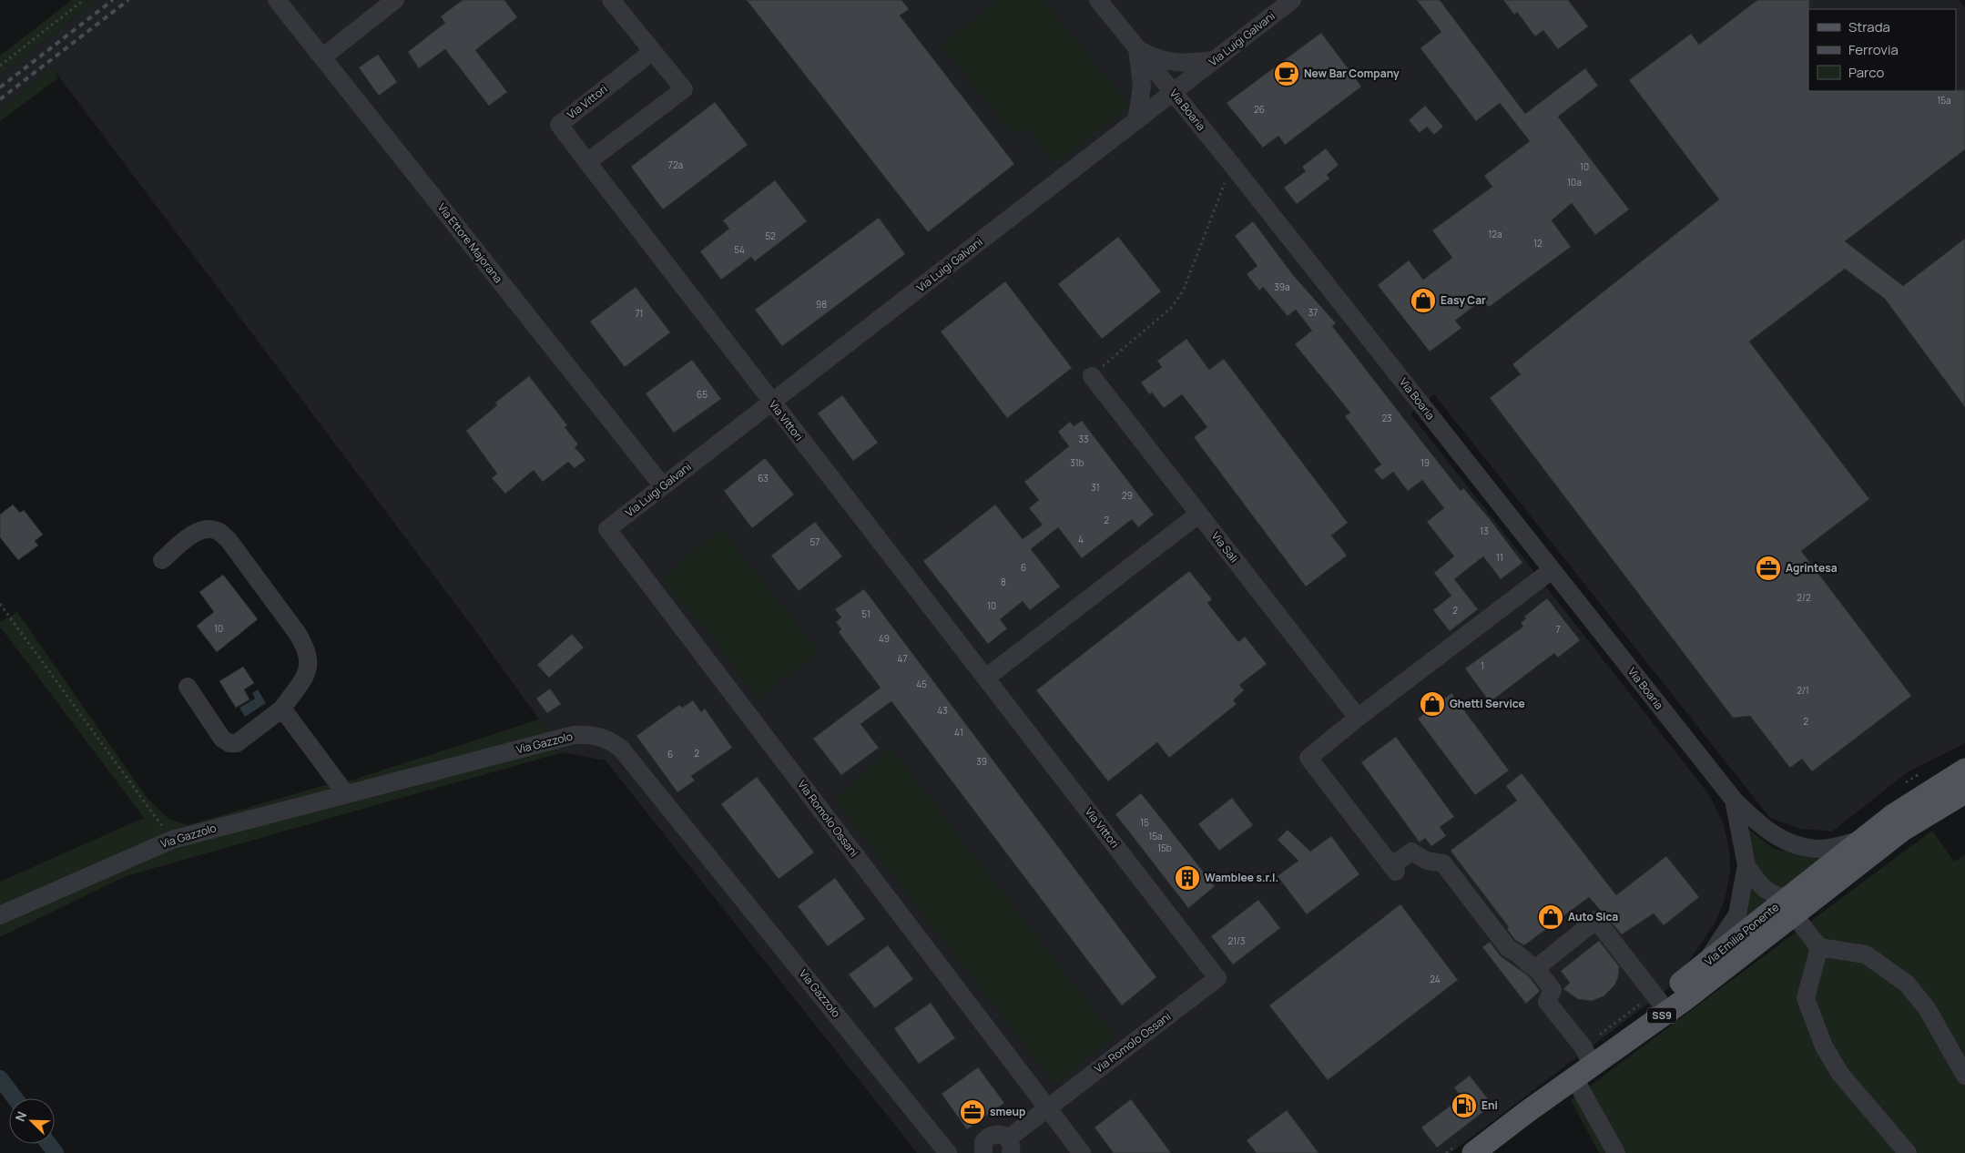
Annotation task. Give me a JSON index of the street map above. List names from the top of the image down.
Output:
{
  "streets": {
    "main road": ["Via Emilia Ponente", "SS9"],
    "street": [
      "Via Luigi Galvani",
      "Via Vittori",
      "Via Boaria",
      "Via Ettore Majorana",
      "Via Sali",
      "Via Gazzolo",
      "Via Romolo Ossani"
    ]
  },
  "crossings": [
    ["Via Luigi Galvani", "Via Vittori"],
    ["Via Luigi Galvani", "Via Boaria"],
    ["Via Luigi Galvani", "Via Ettore Majorana"],
    ["Via Luigi Galvani", "Via Romolo Ossani"],
    ["Via Vittori", "Via Romolo Ossani"],
    ["Via Boaria", "Via Emilia Ponente"]
  ],
  "places": {
    "cafe": ["New Bar Company"],
    "shop": ["Easy Car", "Ghetti Service", "Auto Sica"],
    "office": ["Agrintesa", "smeup"],
    "building": ["Wamblee s.r.l."],
    "fuel station": ["Eni"]
  },
  "house_numbers": [
    "15a",
    "26",
    "72a",
    "10",
    "10a",
    "12a",
    "52",
    "12",
    "54",
    "39a",
    "98",
    "37",
    "71",
    "65",
    "23",
    "33",
    "31b",
    "19",
    "63",
    "31",
    "29",
    "2",
    "13",
    "4",
    "57",
    "11",
    "6",
    "8",
    "2/2",
    "10",
    "2",
    "51",
    "10",
    "7",
    "49",
    "47",
    "1",
    "45",
    "2/1",
    "43",
    "2",
    "41",
    "2",
    "6",
    "39",
    "15",
    "15a",
    "15b",
    "21/3",
    "24"
  ],
  "legend": ["Strada", "Ferrovia", "Parco"],
  "north": "top left"
}
